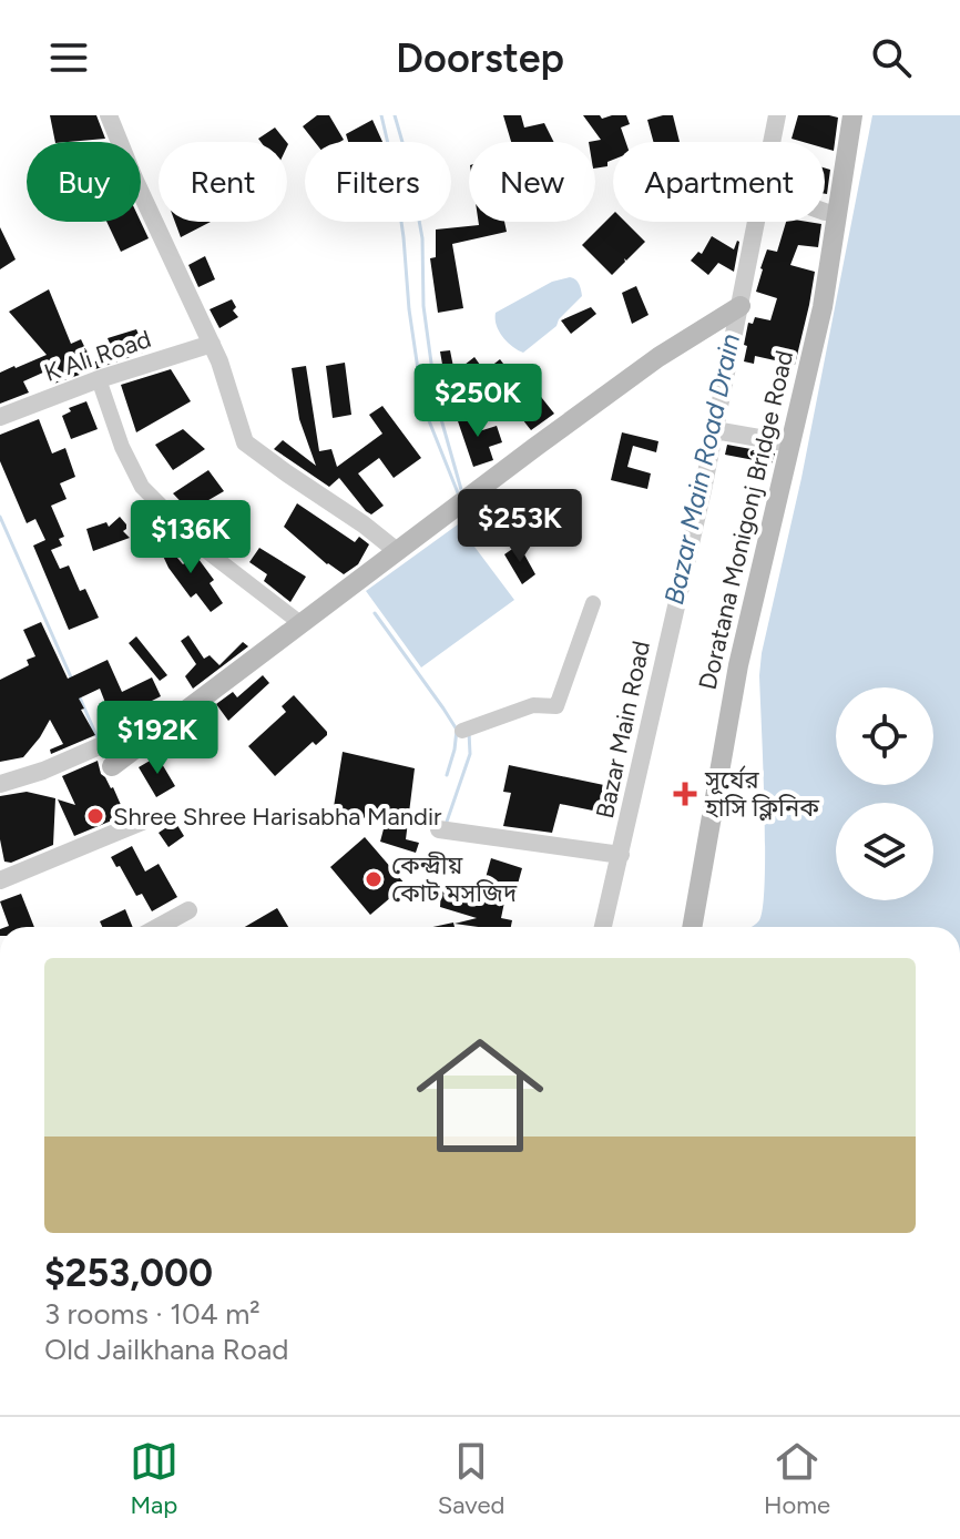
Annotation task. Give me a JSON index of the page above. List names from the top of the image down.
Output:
{
  "streets": {
    "main road": ["Doratana Monigonj Bridge Road"],
    "street": ["K Ali Road", "Bazar Main Road"]
  },
  "water": ["Bazar Main Road Drain"],
  "places": {
    "health": ["সূর্যের হাসি ক্লিনিক"],
    "other": ["Shree Shree Harisabha Mandir", "কেন্দ্রীয় কোট মসজিদ"]
  },
  "page": {
    "header": "Doorstep",
    "chip": [
      "Buy",
      "Rent",
      "Filters",
      "New",
      "Apartment"
    ],
    "price": [
      "$250K",
      "$253K",
      "$136K",
      "$192K"
    ],
    "list": [
      {
        "name": "$253,000",
        "note": "3 rooms · 104 m² · Old Jailkhana Road"
      }
    ],
    "tabs": ["Map", "Saved", "Home"]
  }
}
